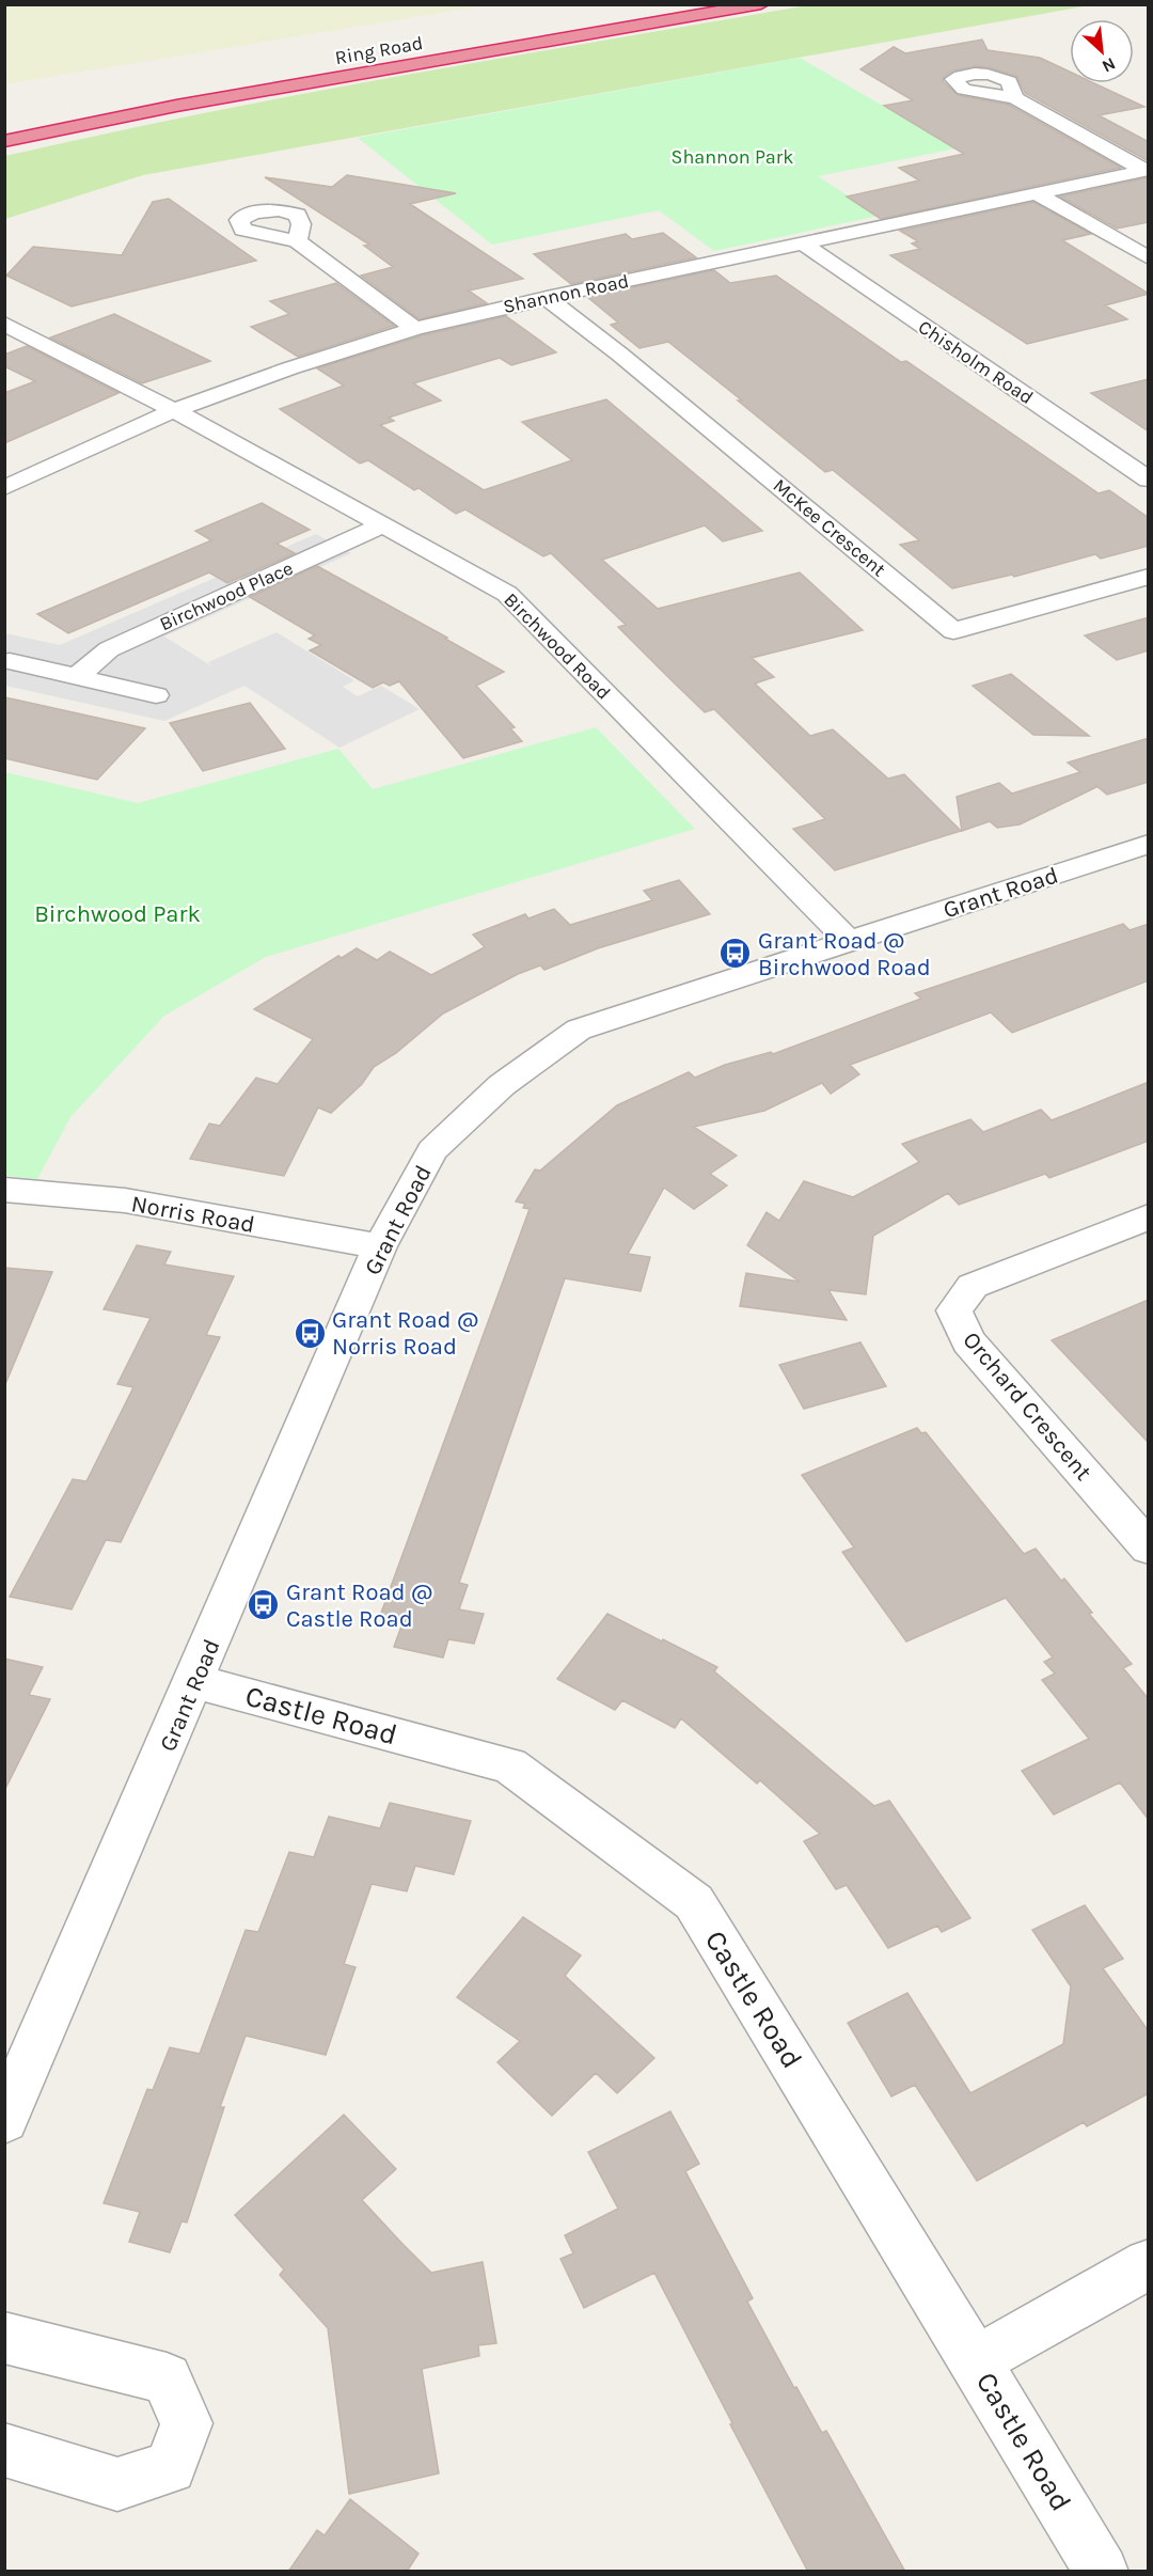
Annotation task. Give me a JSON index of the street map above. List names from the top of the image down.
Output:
{
  "streets": {
    "highway": ["Ring Road"],
    "street": [
      "Shannon Road",
      "Chisholm Road",
      "McKee Crescent",
      "Birchwood Place",
      "Birchwood Road",
      "Grant Road",
      "Norris Road",
      "Orchard Crescent",
      "Castle Road"
    ]
  },
  "crossings": [
    ["Shannon Road", "Chisholm Road"],
    ["Shannon Road", "McKee Crescent"],
    ["Shannon Road", "Birchwood Road"],
    ["Birchwood Place", "Birchwood Road"],
    ["Birchwood Road", "Grant Road"],
    ["Grant Road", "Norris Road"],
    ["Grant Road", "Castle Road"]
  ],
  "parks": ["Shannon Park", "Birchwood Park"],
  "places": {
    "bus stop": ["Grant Road @ Birchwood Road", "Grant Road @ Norris Road", "Grant Road @ Castle Road"]
  },
  "north": "bottom right"
}
